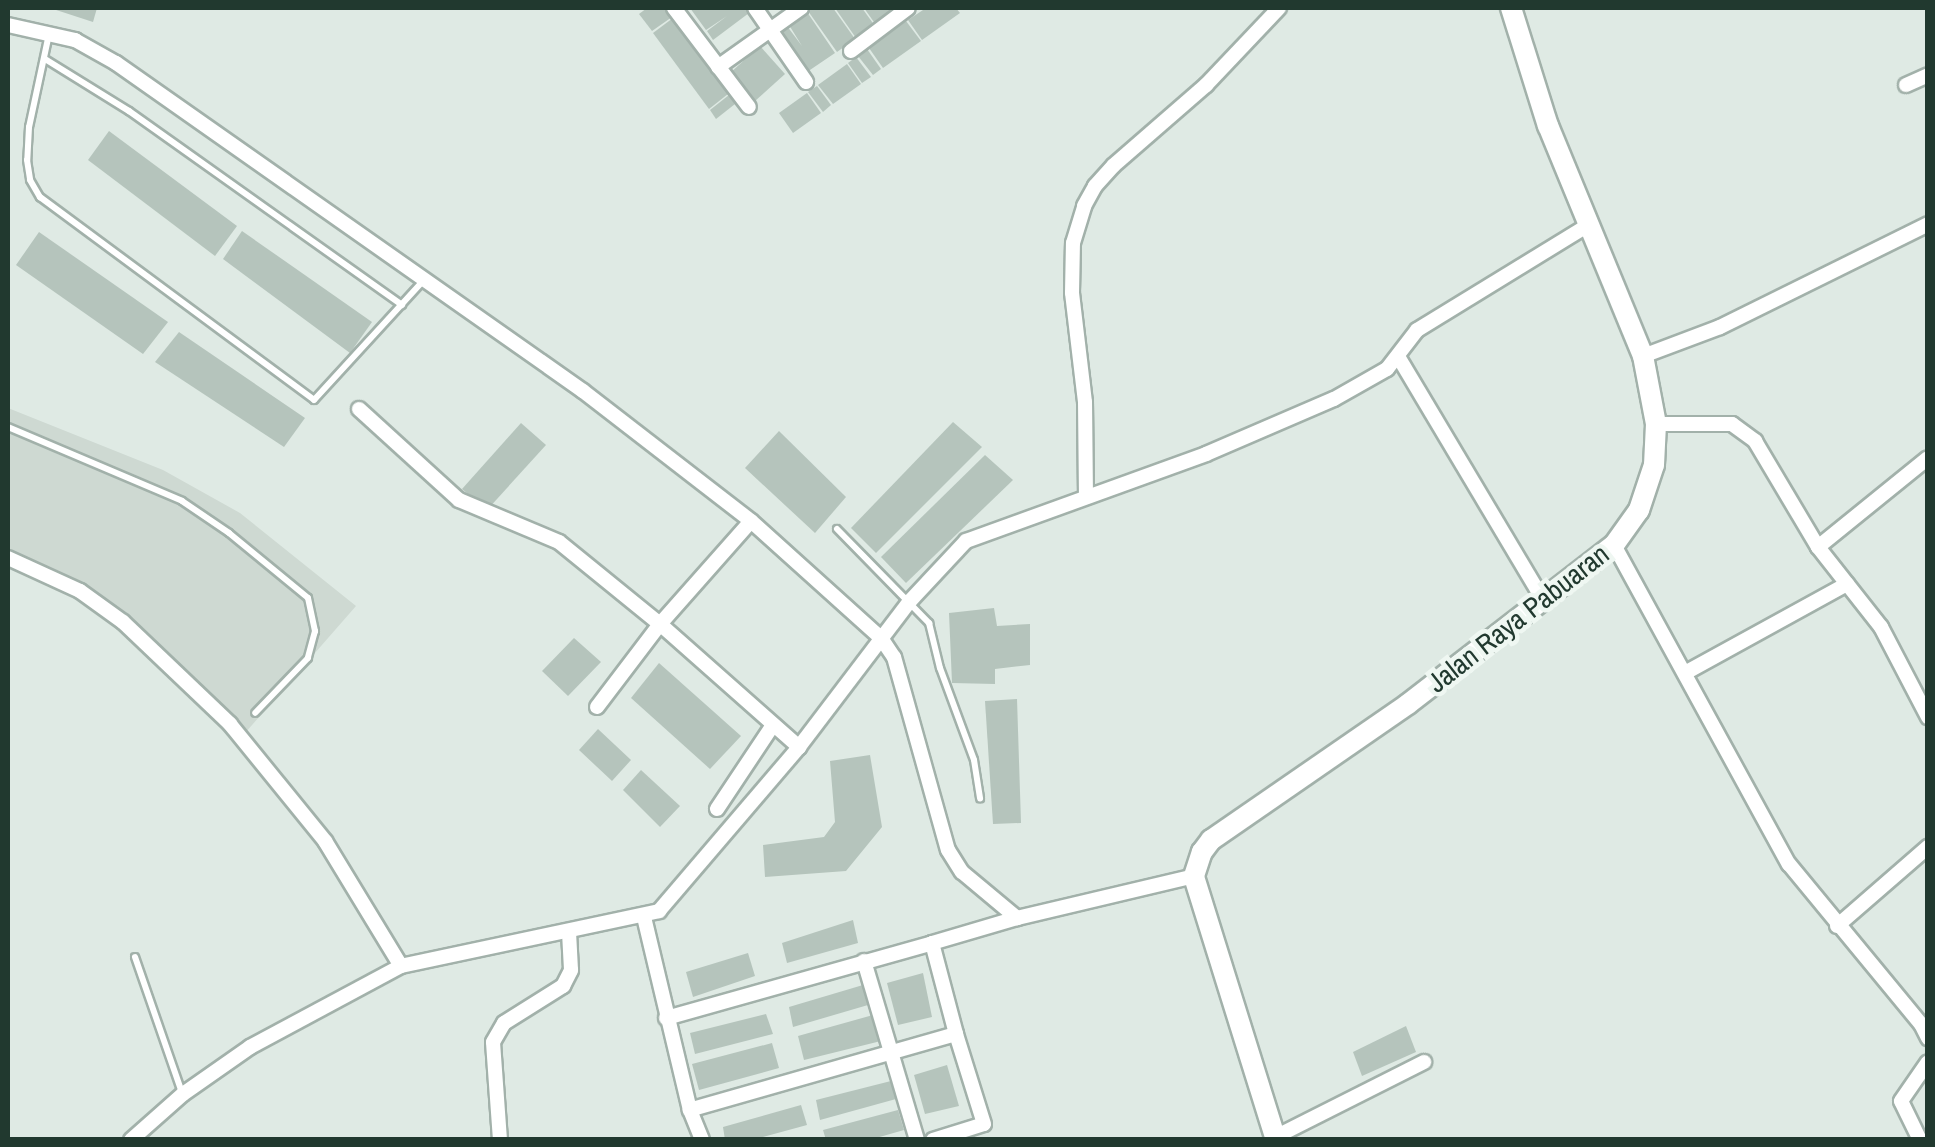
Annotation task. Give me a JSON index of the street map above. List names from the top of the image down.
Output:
{
  "streets": {
    "street": ["Jalan Raya Pabuaran"]
  }
}
